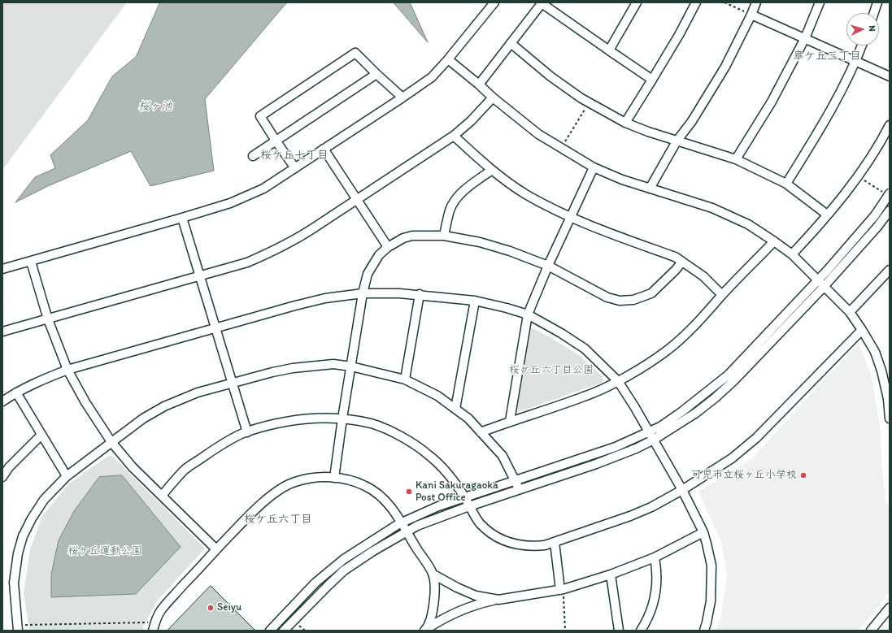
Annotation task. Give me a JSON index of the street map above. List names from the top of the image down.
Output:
{
  "districts": ["皐ケ丘三丁目", "桜ケ丘七丁目", "桜ケ丘六丁目"],
  "water": ["桜ヶ池"],
  "parks": ["桜ケ丘六丁目公園", "桜ケ丘運動公園"],
  "places": ["可児市立桜ヶ丘小学校", "Kani Sakuragaoka Post Office", "Seiyu"],
  "north": "right"
}
